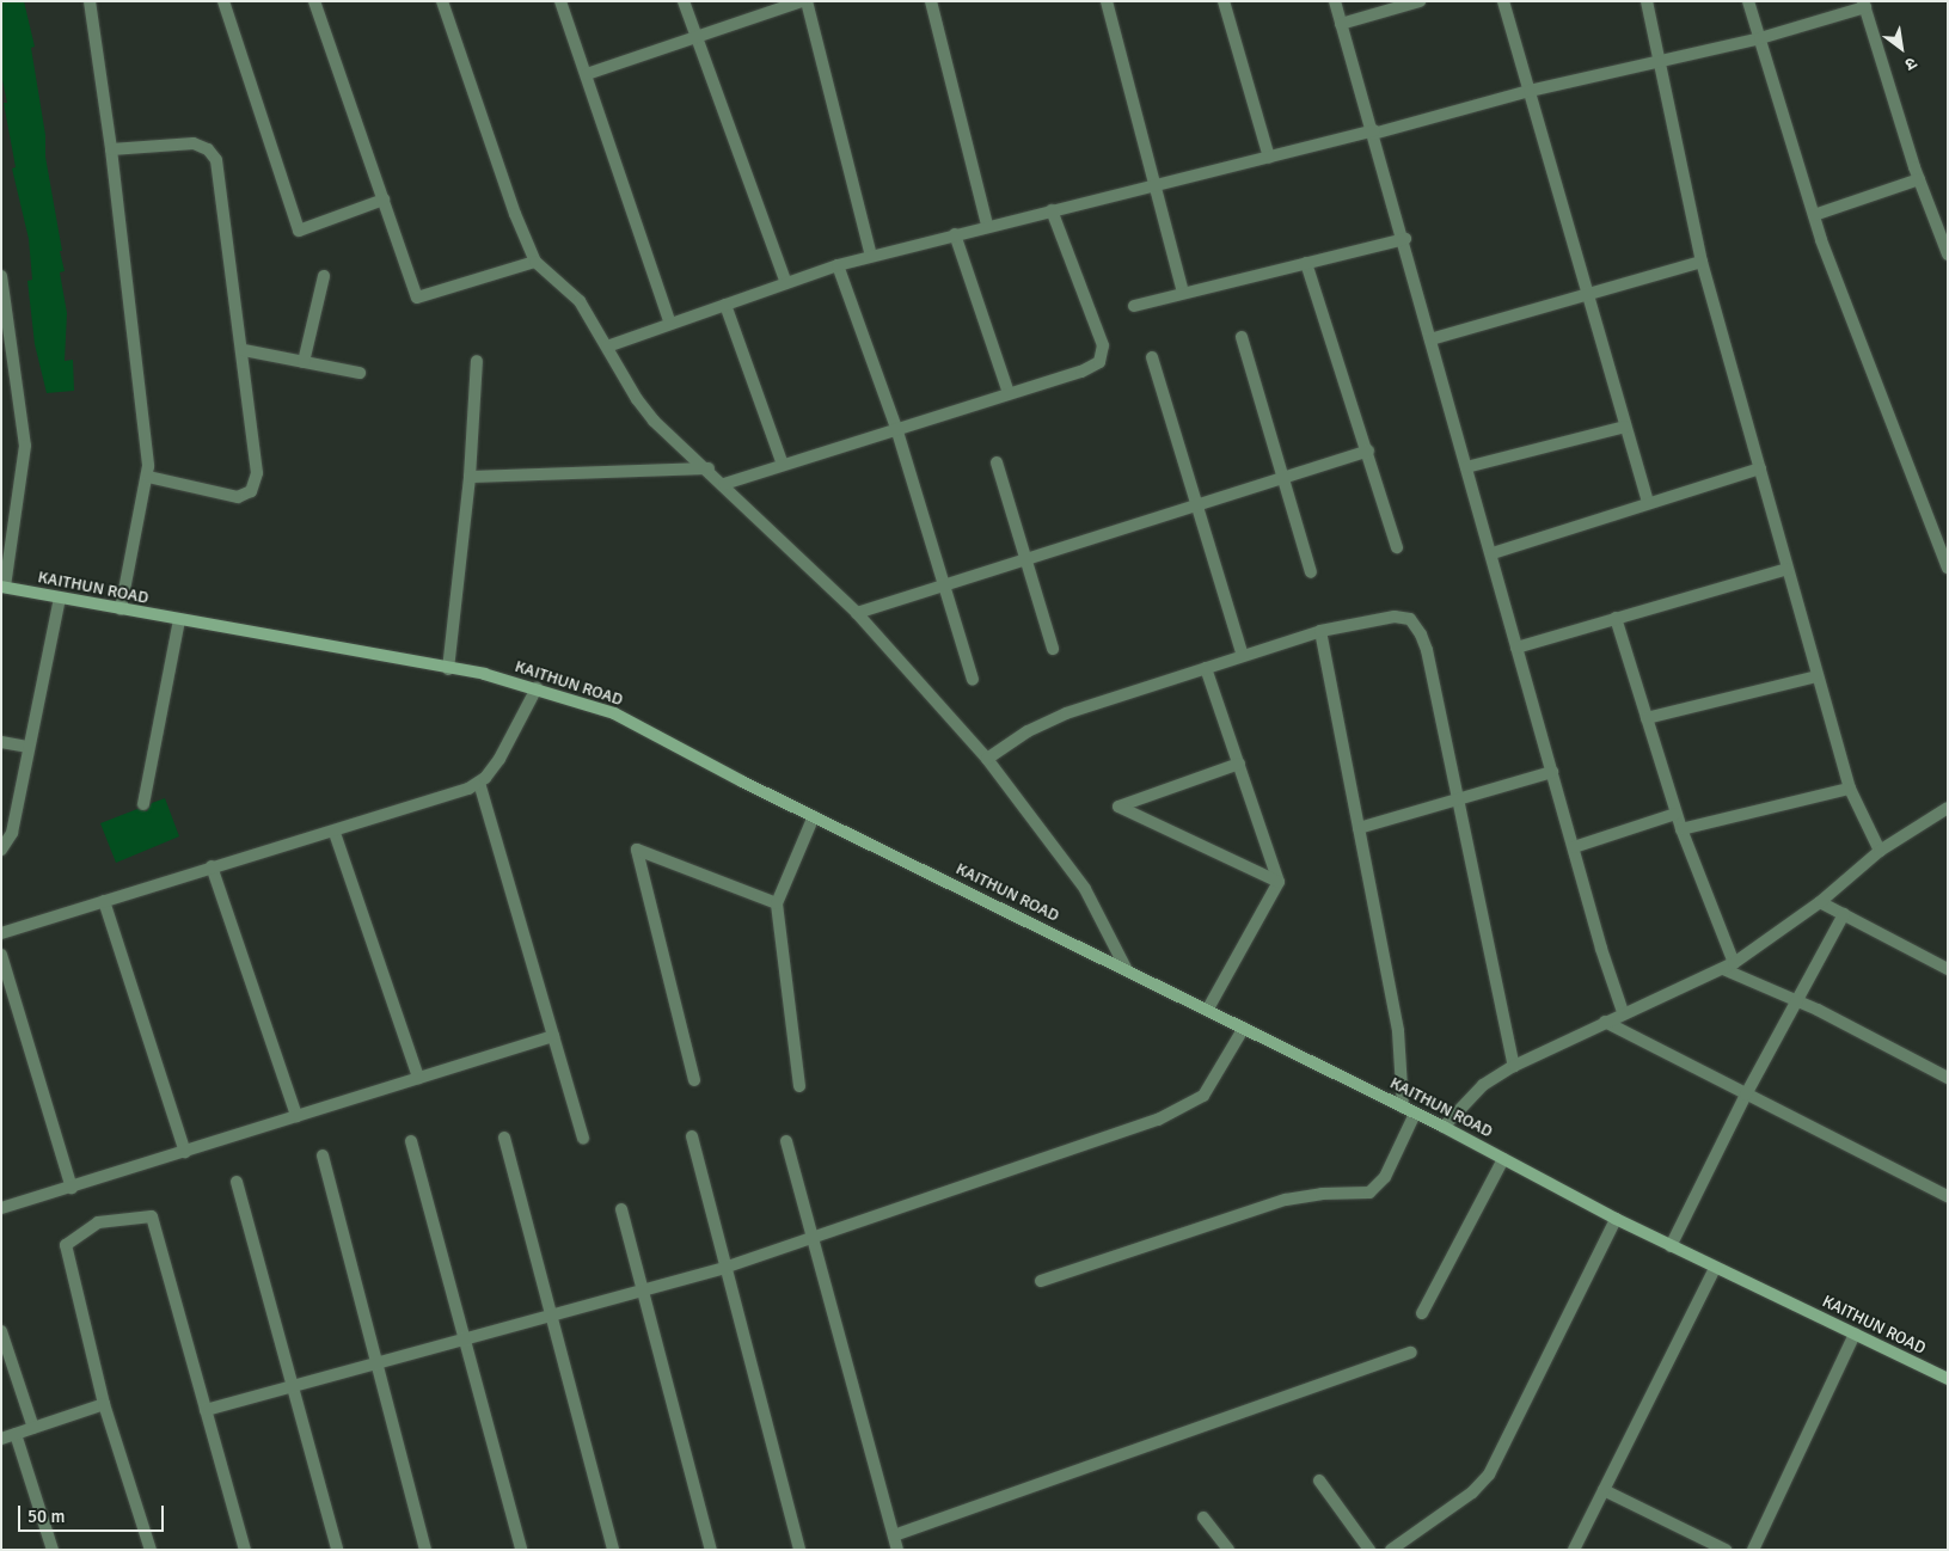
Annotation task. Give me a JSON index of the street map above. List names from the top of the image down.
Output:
{
  "streets": {
    "street": ["KAITHUN ROAD"]
  },
  "scale_bar": "50 m",
  "north": "bottom right"
}
